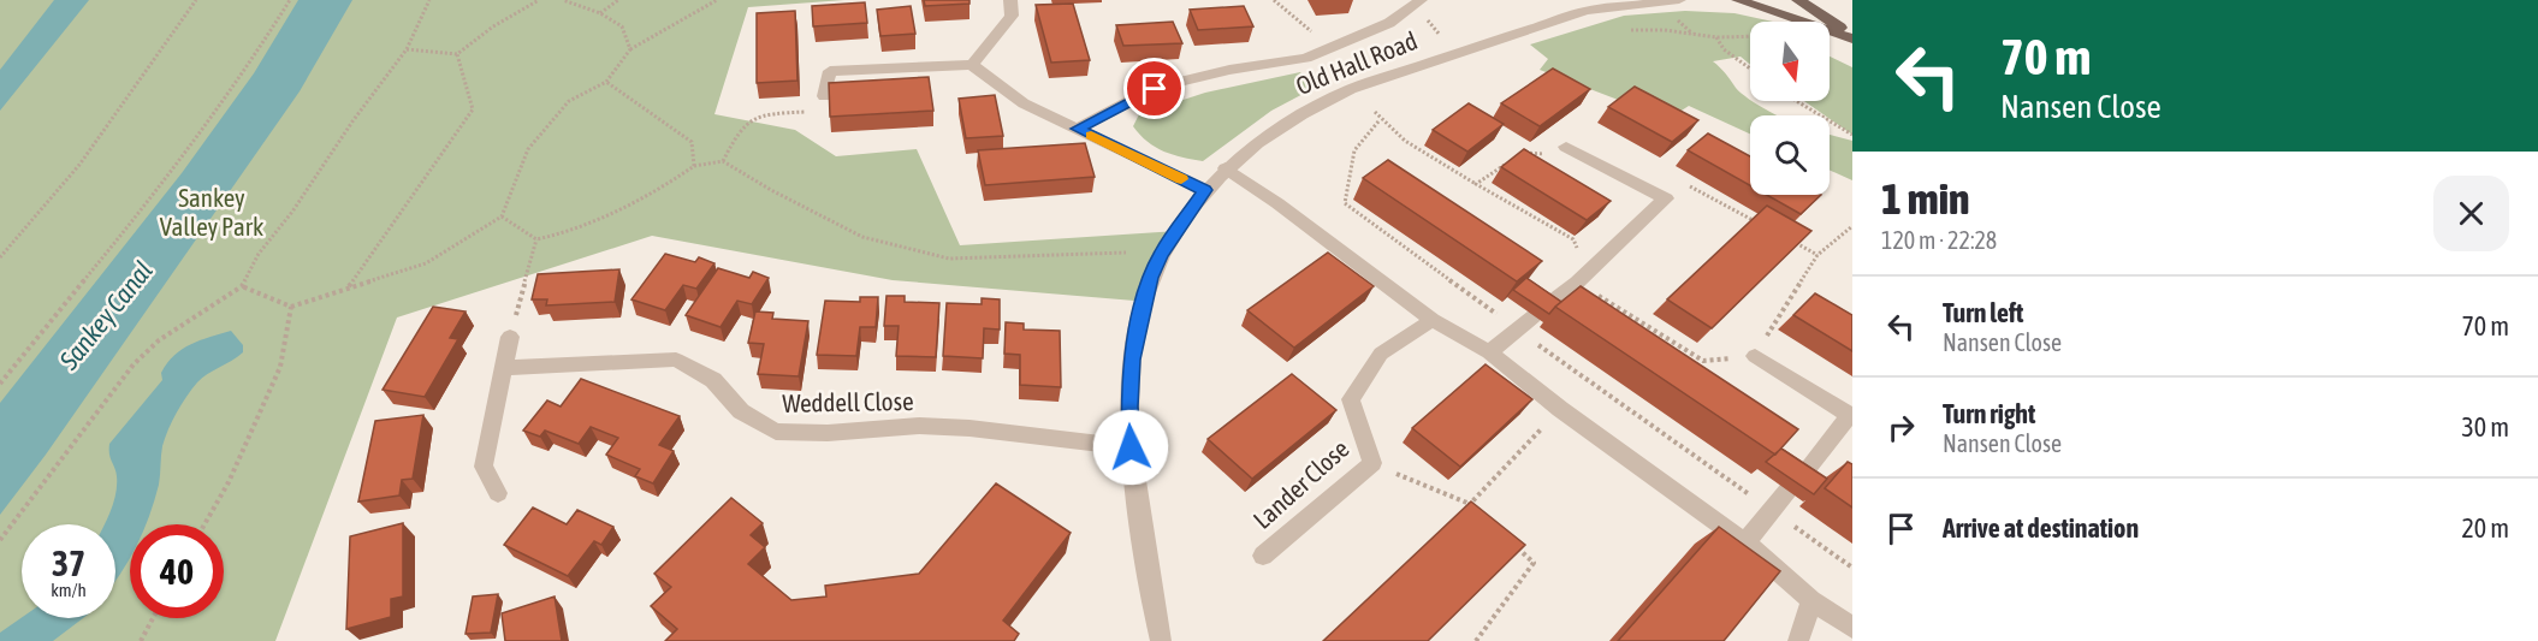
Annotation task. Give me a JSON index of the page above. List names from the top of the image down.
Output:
{
  "streets": {
    "street": ["Old Hall Road", "Weddell Close", "Lander Close"]
  },
  "crossings": [
    ["Old Hall Road", "Weddell Close"]
  ],
  "water": ["Sankey Canal"],
  "parks": ["Sankey Valley Park"],
  "north": "bottom",
  "page": {
    "turn": ["70 m", "Nansen Close"],
    "heading": ["1 min", "120 m · 22:28"],
    "list": [
      {
        "name": "Turn left",
        "note": "Nansen Close",
        "value": "70 m"
      },
      {
        "name": "Turn right",
        "note": "Nansen Close",
        "value": "30 m"
      },
      {
        "name": "Arrive at destination",
        "value": "20 m"
      }
    ],
    "speed": "37 km/h",
    "limit": "40"
  }
}
